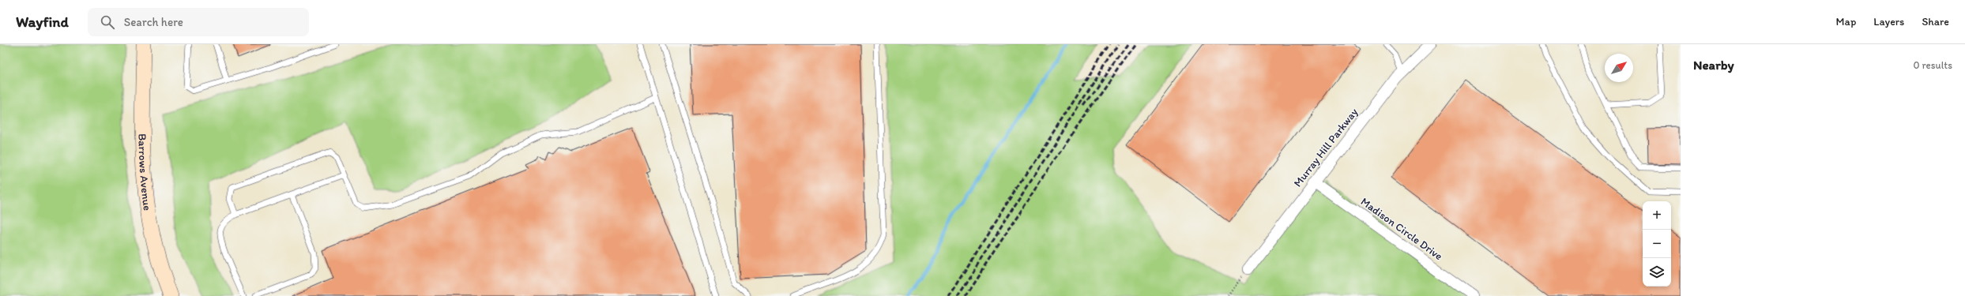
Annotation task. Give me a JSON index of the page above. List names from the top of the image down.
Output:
{
  "streets": {
    "street": ["Murray Hill Parkway", "Barrows Avenue", "Madison Circle Drive"]
  },
  "crossings": [
    ["Murray Hill Parkway", "Madison Circle Drive"]
  ],
  "north": "top right",
  "page": {
    "header": "Wayfind",
    "search": "Search here",
    "nav": ["Map", "Layers", "Share"],
    "heading": ["Nearby", "0 results"],
    "map_buttons": ["+", "−"]
  }
}
